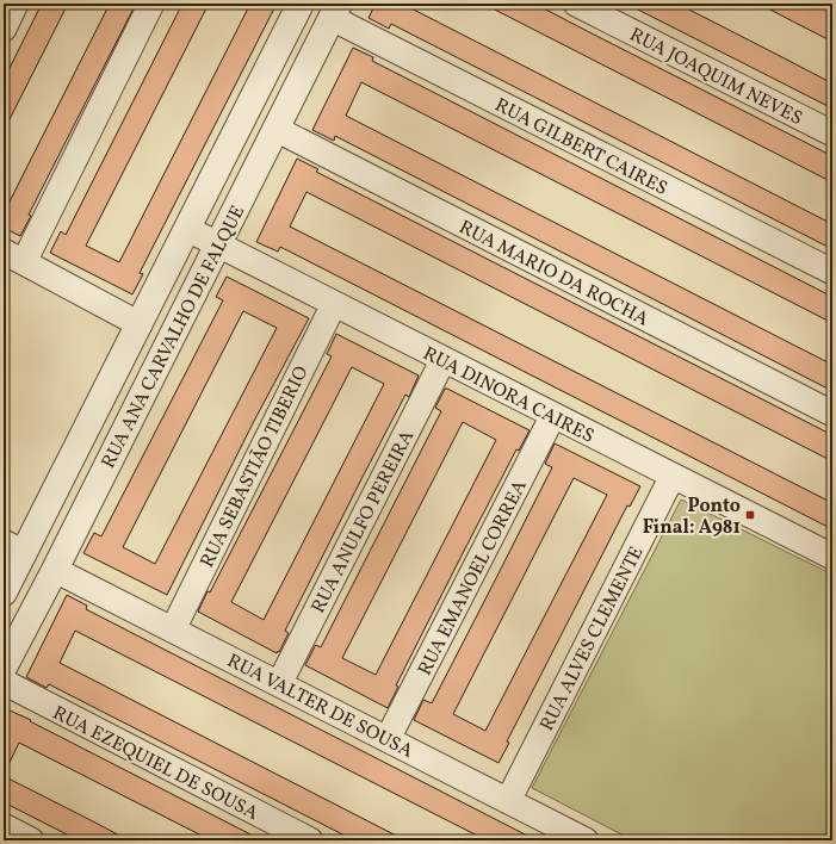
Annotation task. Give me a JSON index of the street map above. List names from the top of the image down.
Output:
{
  "streets": {
    "street": [
      "RUA JOAQUIM NEVES",
      "RUA GILBERT CAIRES",
      "RUA MARIO DA ROCHA",
      "RUA ANA CARVALHO DE FALQUE",
      "RUA DINORA CAIRES",
      "RUA SEBASTIÃO TIBERIO",
      "RUA ANULFO PEREIRA",
      "RUA EMANOEL CORREA",
      "RUA ALVES CLEMENTE",
      "RUA VALTER DE SOUSA",
      "RUA EZEQUIEL DE SOUSA"
    ]
  },
  "crossings": [
    ["RUA GILBERT CAIRES", "RUA ANA CARVALHO DE FALQUE"],
    ["RUA MARIO DA ROCHA", "RUA ANA CARVALHO DE FALQUE"],
    ["RUA ANA CARVALHO DE FALQUE", "RUA DINORA CAIRES"],
    ["RUA ANA CARVALHO DE FALQUE", "RUA VALTER DE SOUSA"],
    ["RUA DINORA CAIRES", "RUA SEBASTIÃO TIBERIO"],
    ["RUA DINORA CAIRES", "RUA ANULFO PEREIRA"],
    ["RUA DINORA CAIRES", "RUA EMANOEL CORREA"],
    ["RUA DINORA CAIRES", "RUA ALVES CLEMENTE"],
    ["RUA SEBASTIÃO TIBERIO", "RUA VALTER DE SOUSA"],
    ["RUA ANULFO PEREIRA", "RUA VALTER DE SOUSA"],
    ["RUA EMANOEL CORREA", "RUA VALTER DE SOUSA"],
    ["RUA ALVES CLEMENTE", "RUA VALTER DE SOUSA"]
  ],
  "places": {
    "transit": ["Ponto Final: A981"]
  }
}
